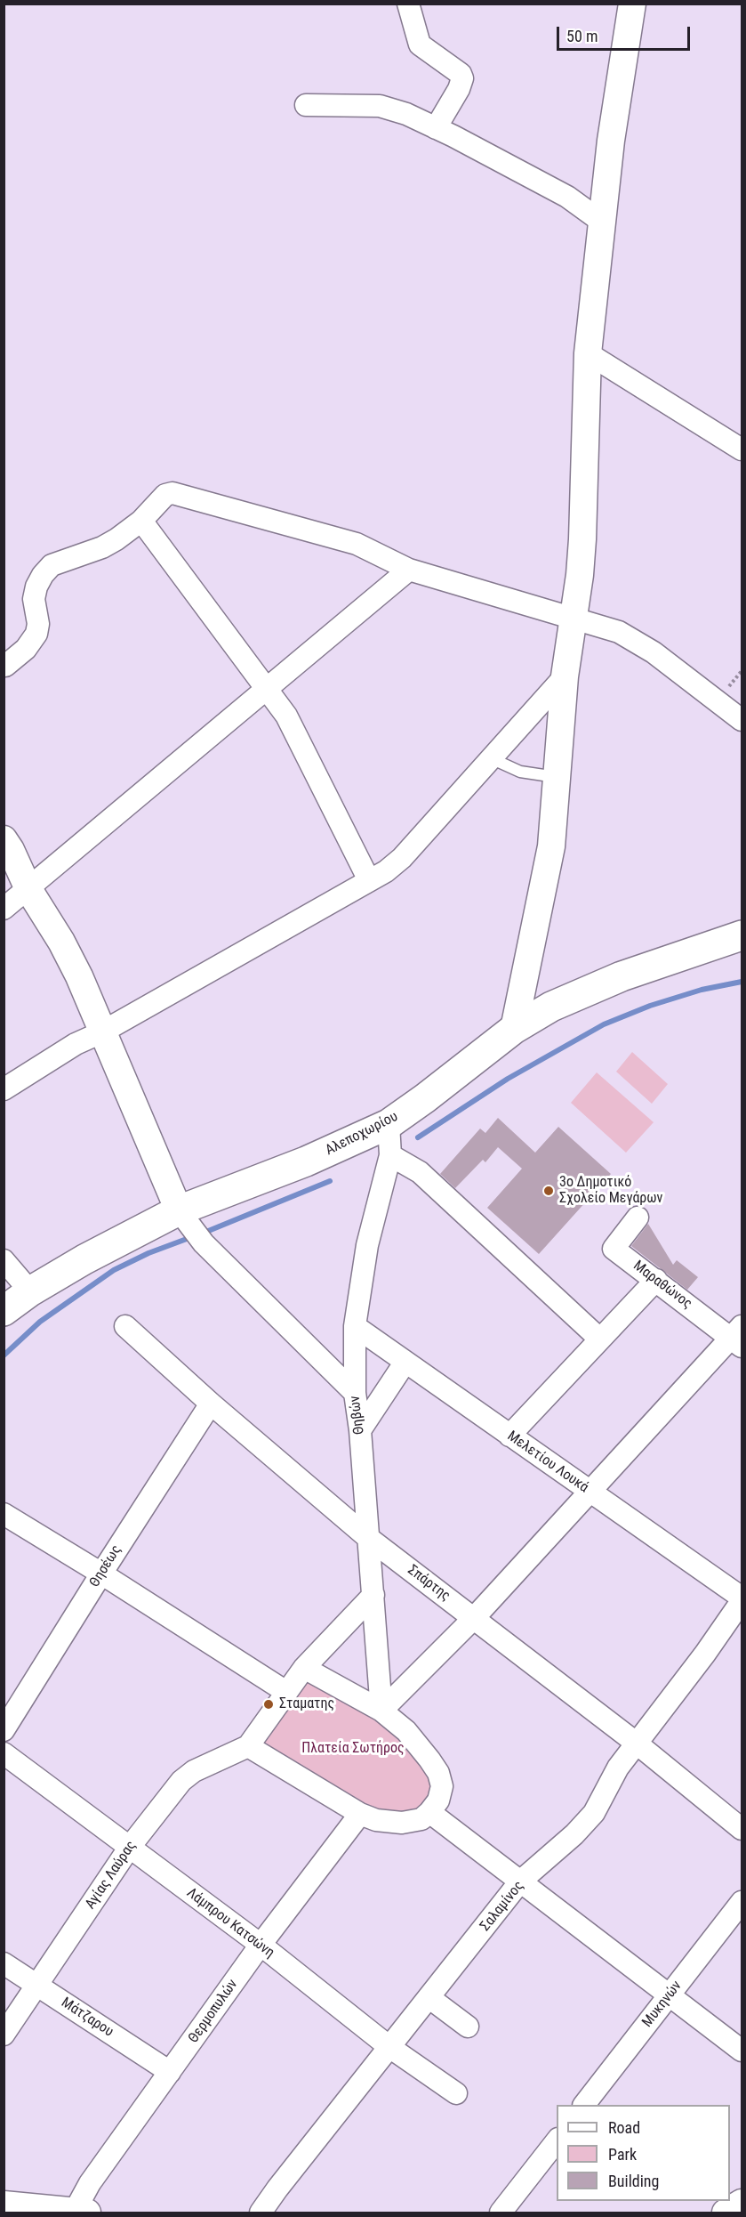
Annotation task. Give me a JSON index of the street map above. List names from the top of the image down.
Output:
{
  "streets": {
    "main road": ["Αλεποχωρίου"],
    "street": [
      "Μαραθώνος",
      "Θηβών",
      "Μελετίου Λουκά",
      "Θησέως",
      "Σπάρτης",
      "Αγίας Λαύρας",
      "Σαλαμίνος",
      "Λάμπρου Κατσώνη",
      "Μυκηνών",
      "Θερμοπυλών",
      "Μάτζαρου"
    ]
  },
  "crossings": [
    ["Αλεποχωρίου", "Θηβών"],
    ["Θηβών", "Μελετίου Λουκά"],
    ["Θηβών", "Σπάρτης"],
    ["Μελετίου Λουκά", "Σαλαμίνος"],
    ["Θησέως", "Σπάρτης"],
    ["Σπάρτης", "Σαλαμίνος"],
    ["Αγίας Λαύρας", "Λάμπρου Κατσώνη"],
    ["Αγίας Λαύρας", "Μάτζαρου"],
    ["Σαλαμίνος", "Λάμπρου Κατσώνη"],
    ["Λάμπρου Κατσώνη", "Θερμοπυλών"],
    ["Θερμοπυλών", "Μάτζαρου"]
  ],
  "parks": ["Πλατεία Σωτήρος"],
  "places": ["3ο Δημοτικό Σχολείο Μεγάρων", "Σταματης"],
  "legend": ["Road", "Park", "Building"],
  "scale_bar": "50 m"
}
